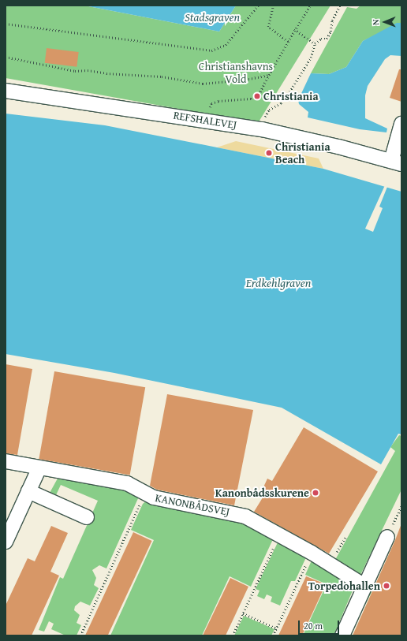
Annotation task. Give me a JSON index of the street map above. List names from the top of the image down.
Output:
{
  "streets": {
    "street": ["REFSHALEVEJ", "KANONBÅDSVEJ"]
  },
  "water": ["Stadsgraven", "Erdkehlgraven"],
  "parks": ["Christianshavns Vold"],
  "places": [
    "Christiania",
    "Christiania Beach",
    "Kanonbådsskurene",
    "Torpedohallen"
  ],
  "scale_bar": "20 m",
  "north": "left"
}
